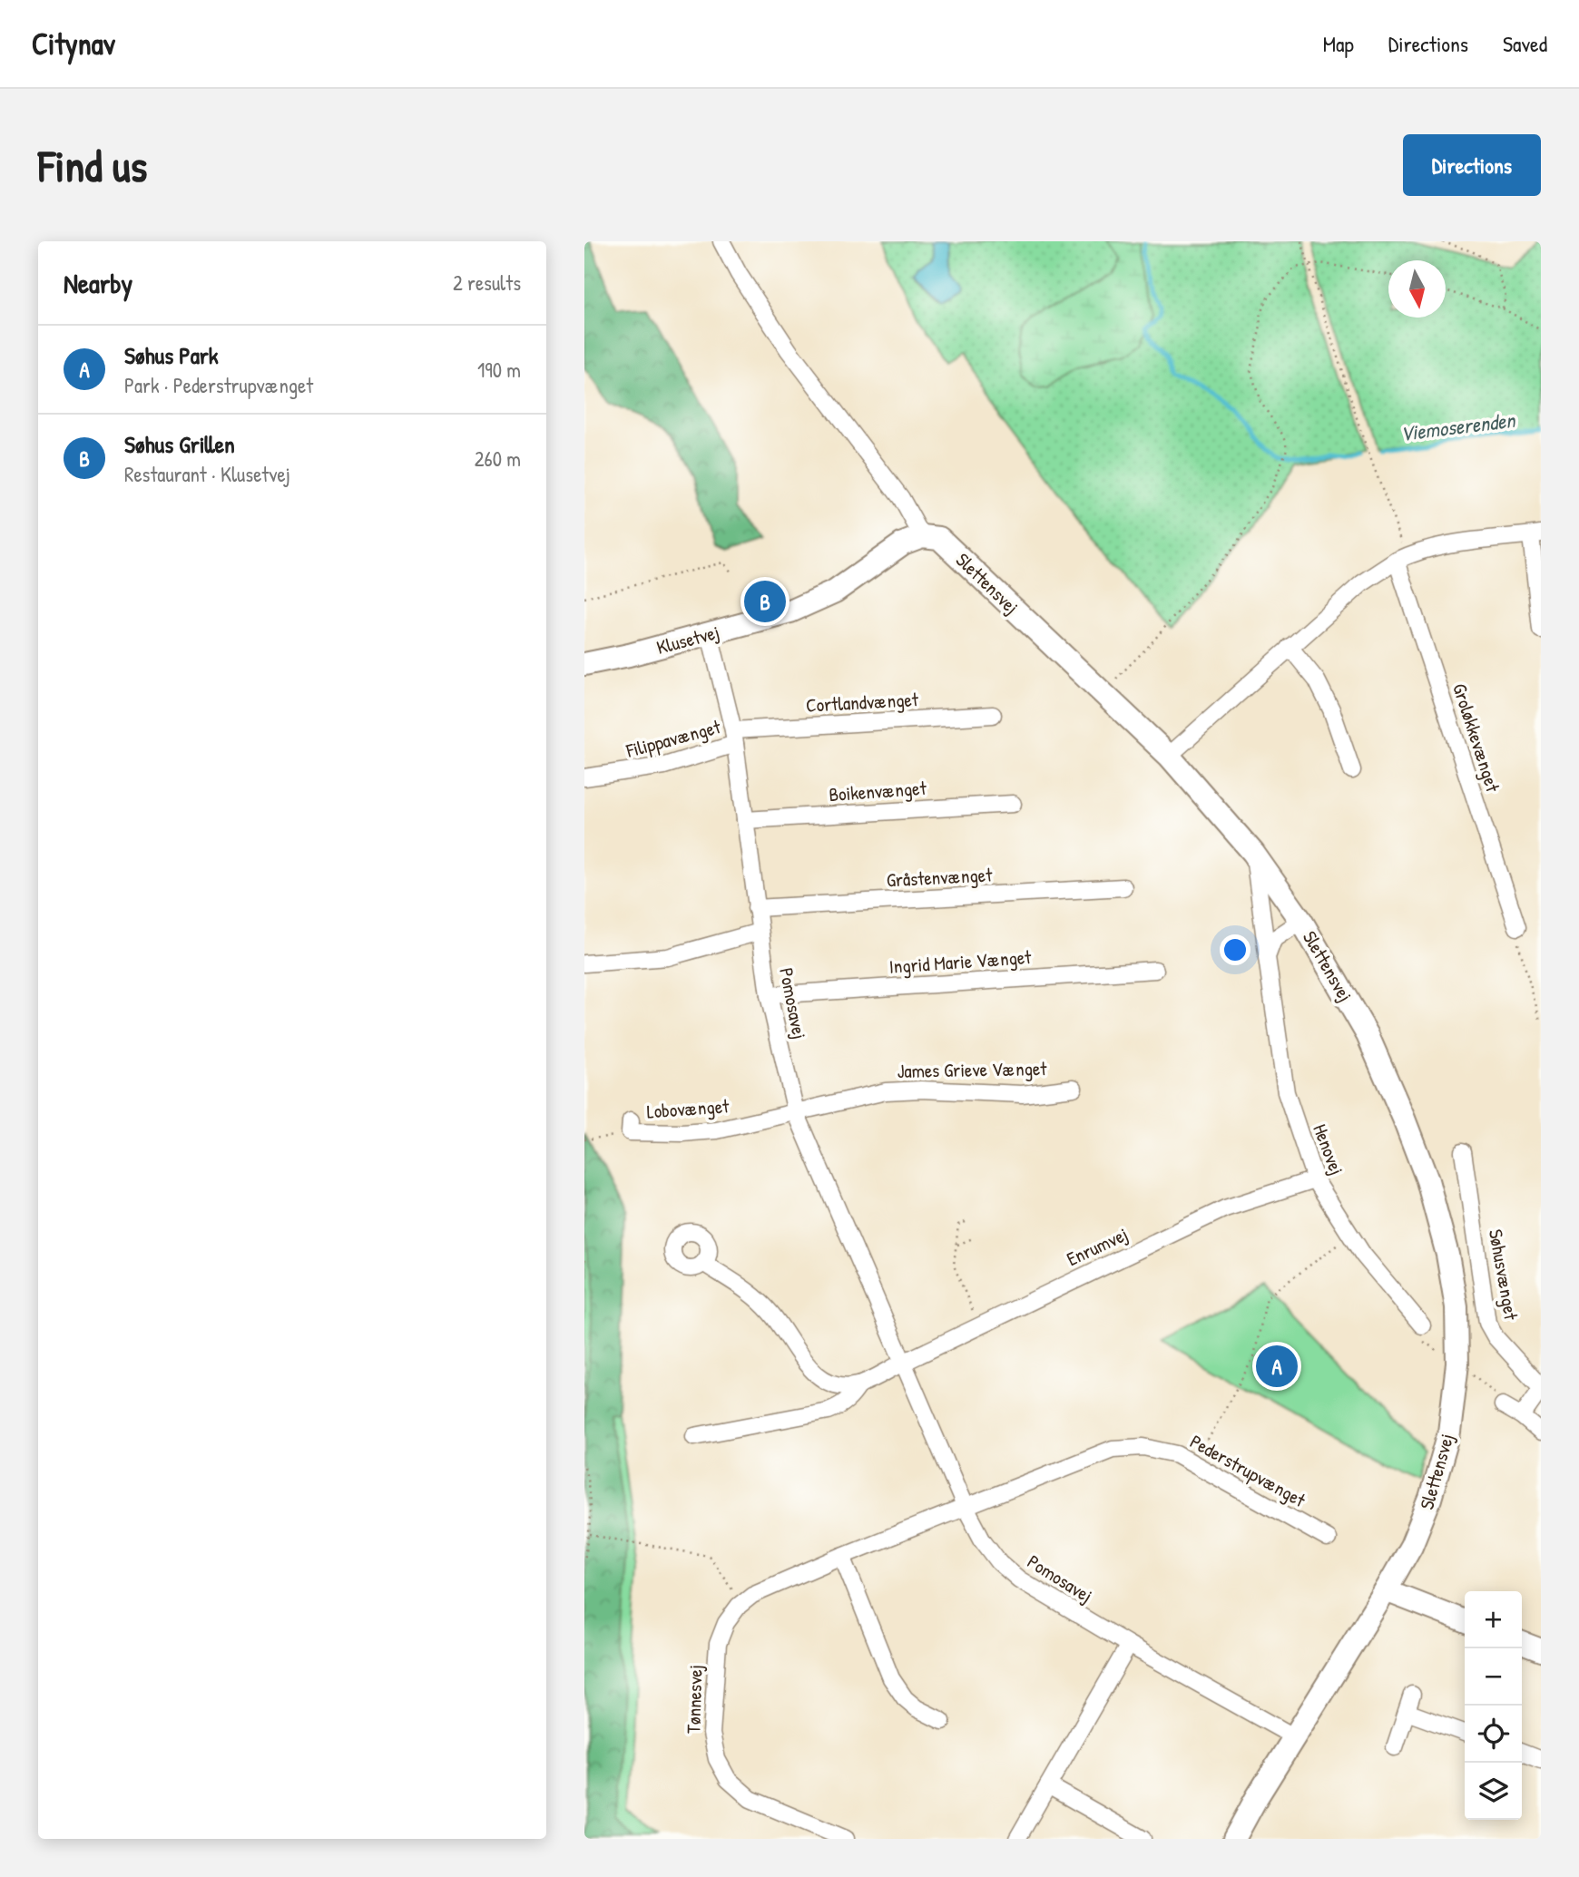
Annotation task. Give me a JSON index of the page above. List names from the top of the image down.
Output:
{
  "streets": {
    "street": [
      "Slettensvej",
      "Klusetvej",
      "Cortlandvænget",
      "Groløkkevænget",
      "Filippavænget",
      "Boikenvænget",
      "Gråstenvænget",
      "Ingrid Marie Vænget",
      "Pomosavej",
      "James Grieve Vænget",
      "Lobovænget",
      "Henovej",
      "Enrumvej",
      "Søhusvænget",
      "Pederstrupvænget",
      "Tønnesvej"
    ]
  },
  "crossings": [
    ["Slettensvej", "Klusetvej"],
    ["Slettensvej", "Pomosavej"],
    ["Slettensvej", "Henovej"],
    ["Klusetvej", "Pomosavej"],
    ["Cortlandvænget", "Filippavænget"],
    ["Cortlandvænget", "Pomosavej"],
    ["Filippavænget", "Pomosavej"],
    ["Boikenvænget", "Pomosavej"],
    ["Gråstenvænget", "Pomosavej"],
    ["Ingrid Marie Vænget", "Pomosavej"],
    ["Pomosavej", "James Grieve Vænget"],
    ["Pomosavej", "Lobovænget"],
    ["Pomosavej", "Enrumvej"],
    ["Pomosavej", "Pederstrupvænget"],
    ["Pomosavej", "Tønnesvej"],
    ["James Grieve Vænget", "Lobovænget"],
    ["Henovej", "Enrumvej"],
    ["Pederstrupvænget", "Tønnesvej"]
  ],
  "water": ["Viemoserenden"],
  "north": "bottom",
  "page": {
    "header": "Citynav",
    "nav": ["Map", "Directions", "Saved"],
    "buttons": "Directions",
    "title": "Find us",
    "heading": ["Nearby", "2 results"],
    "list": [
      {
        "mark": "A",
        "name": "Søhus Park",
        "note": "Park · Pederstrupvænget",
        "value": "190 m"
      },
      {
        "mark": "B",
        "name": "Søhus Grillen",
        "note": "Restaurant · Klusetvej",
        "value": "260 m"
      }
    ],
    "pins": ["B", "A"],
    "map_buttons": ["+", "−"]
  }
}
